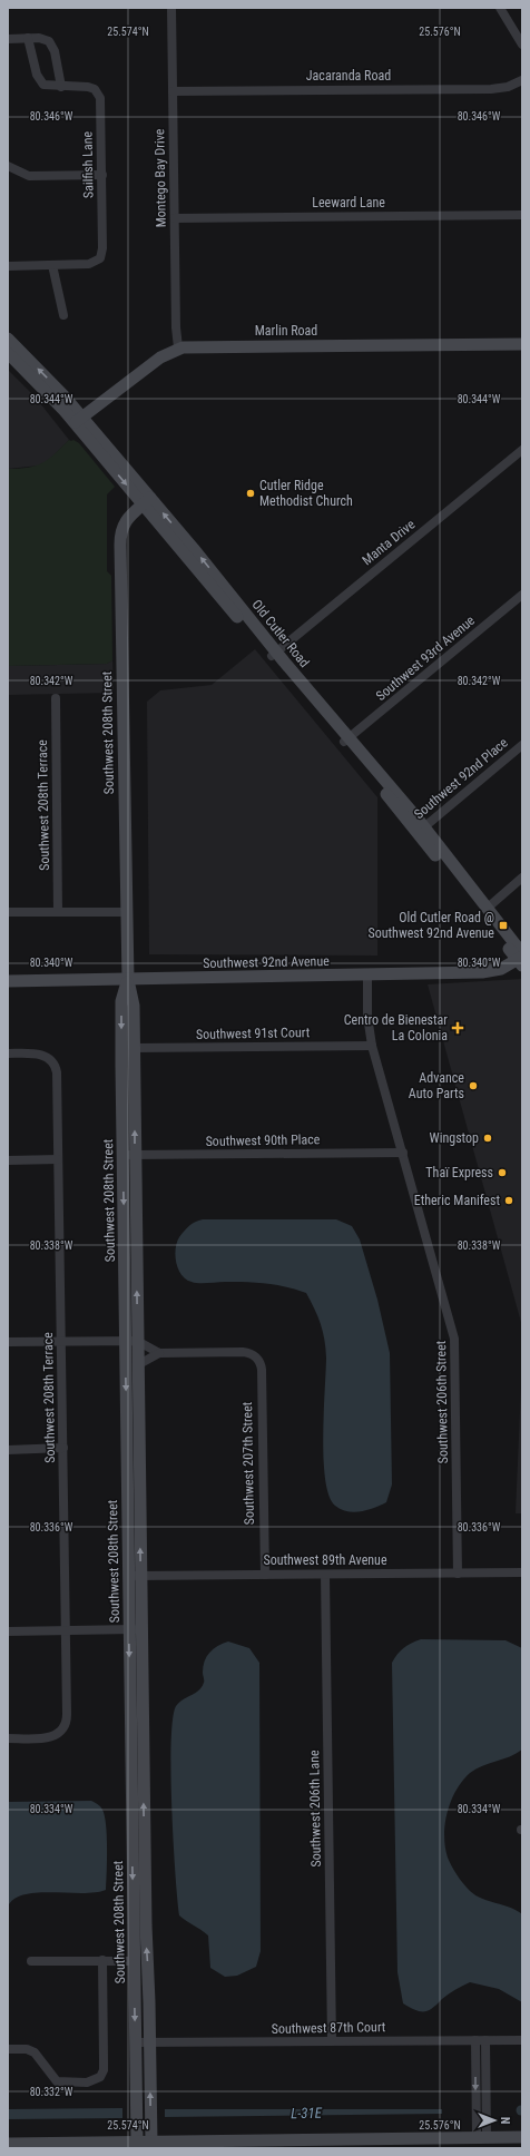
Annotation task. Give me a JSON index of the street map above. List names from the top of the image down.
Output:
{
  "streets": {
    "street": [
      "Jacaranda Road",
      "Sailfish Lane",
      "Montego Bay Drive",
      "Leeward Lane",
      "Marlin Road",
      "Manta Drive",
      "Old Cutler Road",
      "Southwest 93rd Avenue",
      "Southwest 208th Street",
      "Southwest 92nd Place",
      "Southwest 208th Terrace",
      "Southwest 92nd Avenue",
      "Southwest 91st Court",
      "Southwest 90th Place",
      "Southwest 206th Street",
      "Southwest 207th Street",
      "Southwest 89th Avenue",
      "Southwest 206th Lane",
      "Southwest 87th Court"
    ]
  },
  "crossings": [
    ["Jacaranda Road", "Montego Bay Drive"],
    ["Montego Bay Drive", "Leeward Lane"],
    ["Montego Bay Drive", "Marlin Road"],
    ["Marlin Road", "Old Cutler Road"],
    ["Manta Drive", "Old Cutler Road"],
    ["Old Cutler Road", "Southwest 93rd Avenue"],
    ["Old Cutler Road", "Southwest 208th Street"],
    ["Old Cutler Road", "Southwest 92nd Place"],
    ["Old Cutler Road", "Southwest 92nd Avenue"],
    ["Southwest 208th Street", "Southwest 92nd Avenue"],
    ["Southwest 208th Street", "Southwest 91st Court"],
    ["Southwest 208th Street", "Southwest 90th Place"],
    ["Southwest 208th Street", "Southwest 89th Avenue"],
    ["Southwest 208th Street", "Southwest 87th Court"],
    ["Southwest 92nd Avenue", "Southwest 206th Street"],
    ["Southwest 91st Court", "Southwest 206th Street"],
    ["Southwest 90th Place", "Southwest 206th Street"],
    ["Southwest 206th Street", "Southwest 89th Avenue"],
    ["Southwest 207th Street", "Southwest 89th Avenue"],
    ["Southwest 89th Avenue", "Southwest 206th Lane"],
    ["Southwest 206th Lane", "Southwest 87th Court"]
  ],
  "water": ["L-31E"],
  "places": {
    "other": [
      "Cutler Ridge Methodist Church",
      "Advance Auto Parts",
      "Wingstop",
      "Thaï Express",
      "Etheric Manifest"
    ],
    "transit": ["Old Cutler Road @ Southwest 92nd Avenue"],
    "health": ["Centro de Bienestar La Colonia"]
  },
  "north": "right",
  "coordinates": [
    "25.574°N",
    "25.576°N",
    "80.346°W",
    "80.344°W",
    "80.342°W",
    "80.340°W",
    "80.338°W",
    "80.336°W",
    "80.334°W",
    "80.332°W"
  ]
}
